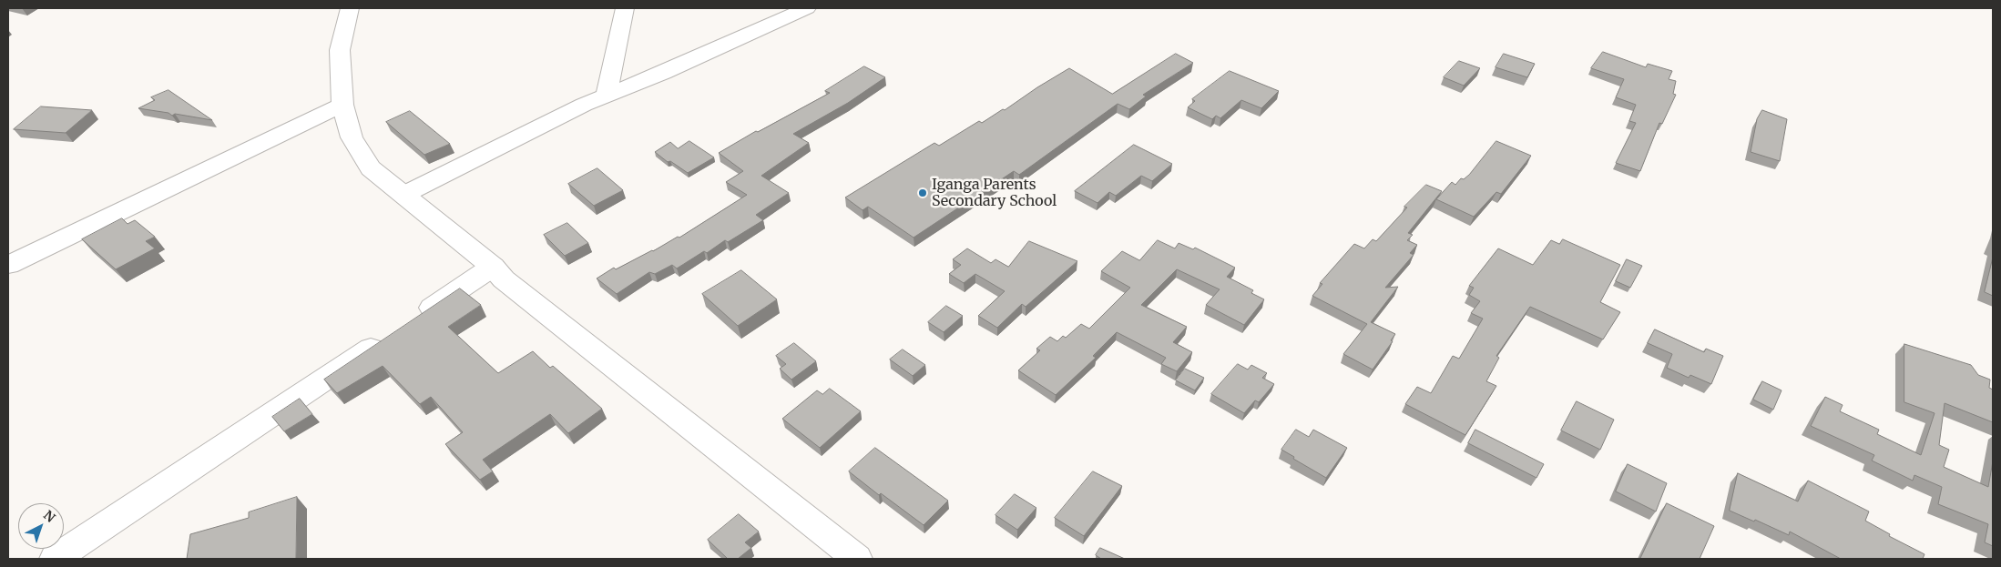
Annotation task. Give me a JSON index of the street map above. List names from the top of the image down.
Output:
{
  "places": ["Iganga Parents Secondary School"],
  "north": "top right"
}
